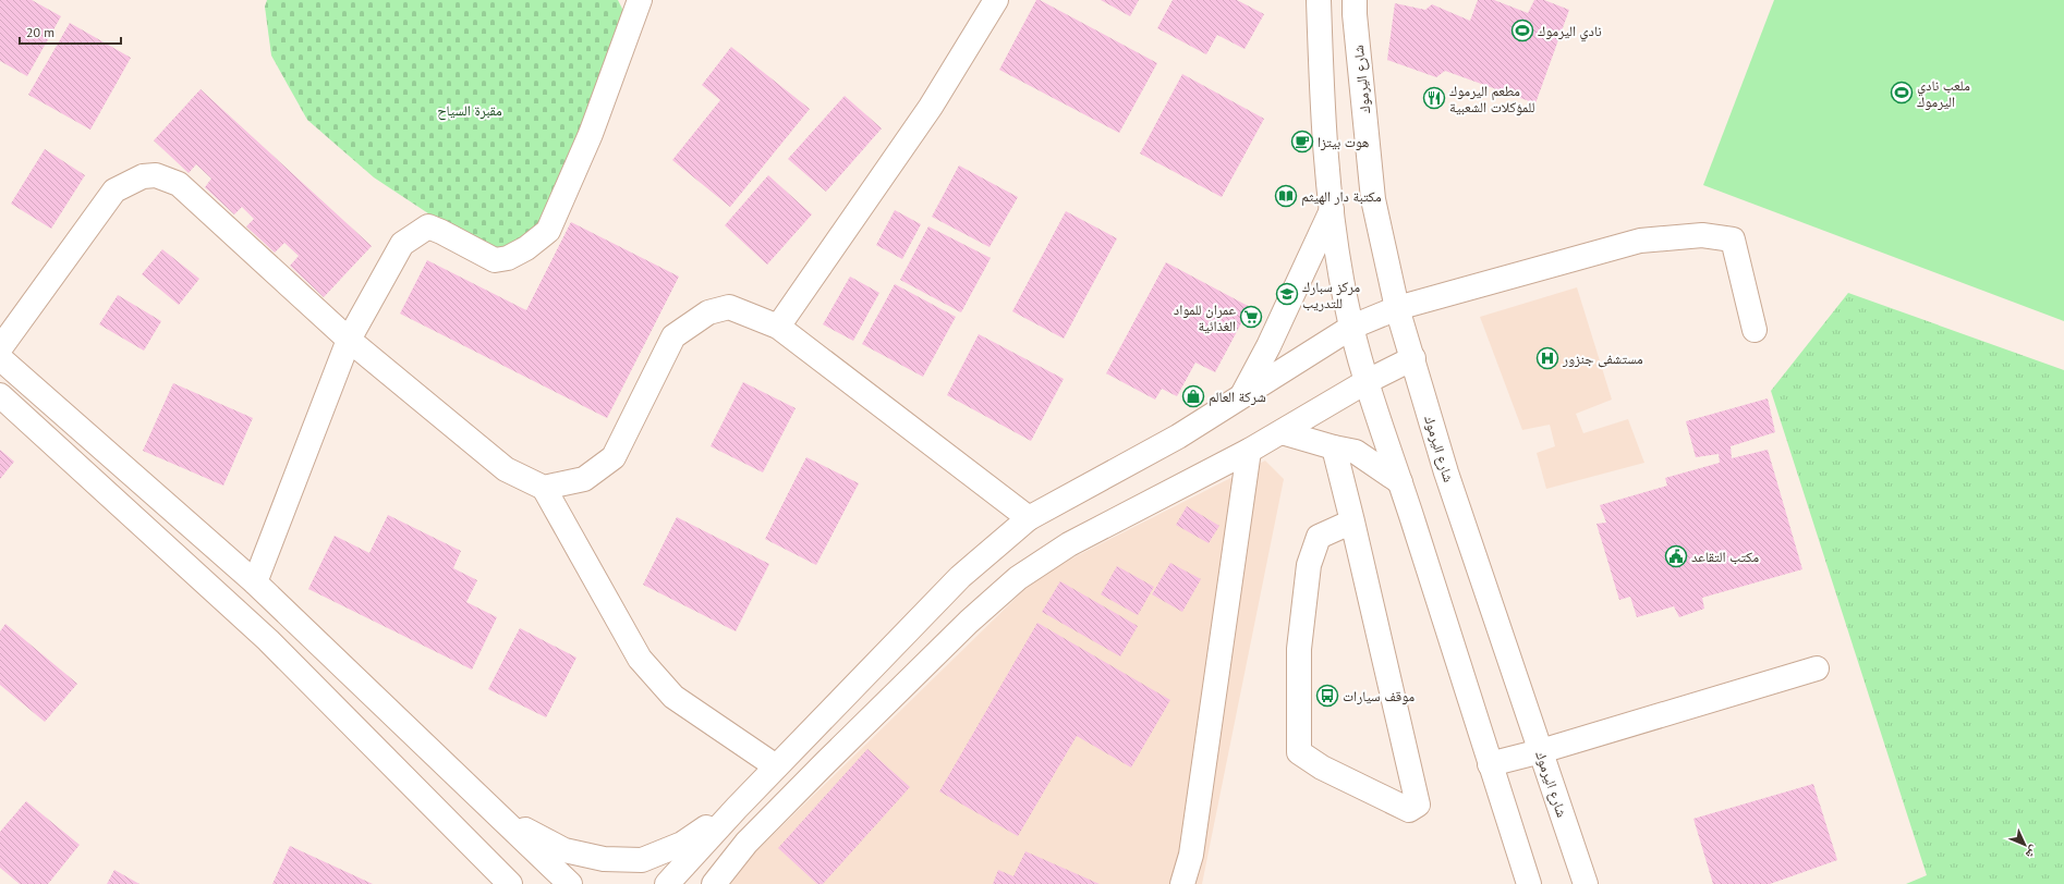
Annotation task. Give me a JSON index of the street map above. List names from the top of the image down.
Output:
{
  "streets": {
    "street": ["شارع اليرموك"]
  },
  "parks": ["مقبرة السياح"],
  "places": {
    "sports": ["نادي اليرموك", "ملعب نادي اليرموك"],
    "restaurant": ["مطعم اليرموك للمؤكلات الشعبية"],
    "cafe": ["هوت بيتزا"],
    "library": ["مكتبة دار الهيثم"],
    "school or university": ["مركز سبارك للتدريب"],
    "supermarket": ["عمران للمواد الغذائية"],
    "hospital": ["مستشفى جنزور"],
    "shop": ["شركة العالم"],
    "public building": ["مكتب التقاعد"],
    "bus stop": ["موقف سيارات"]
  },
  "scale_bar": "20 m",
  "north": "bottom right"
}
